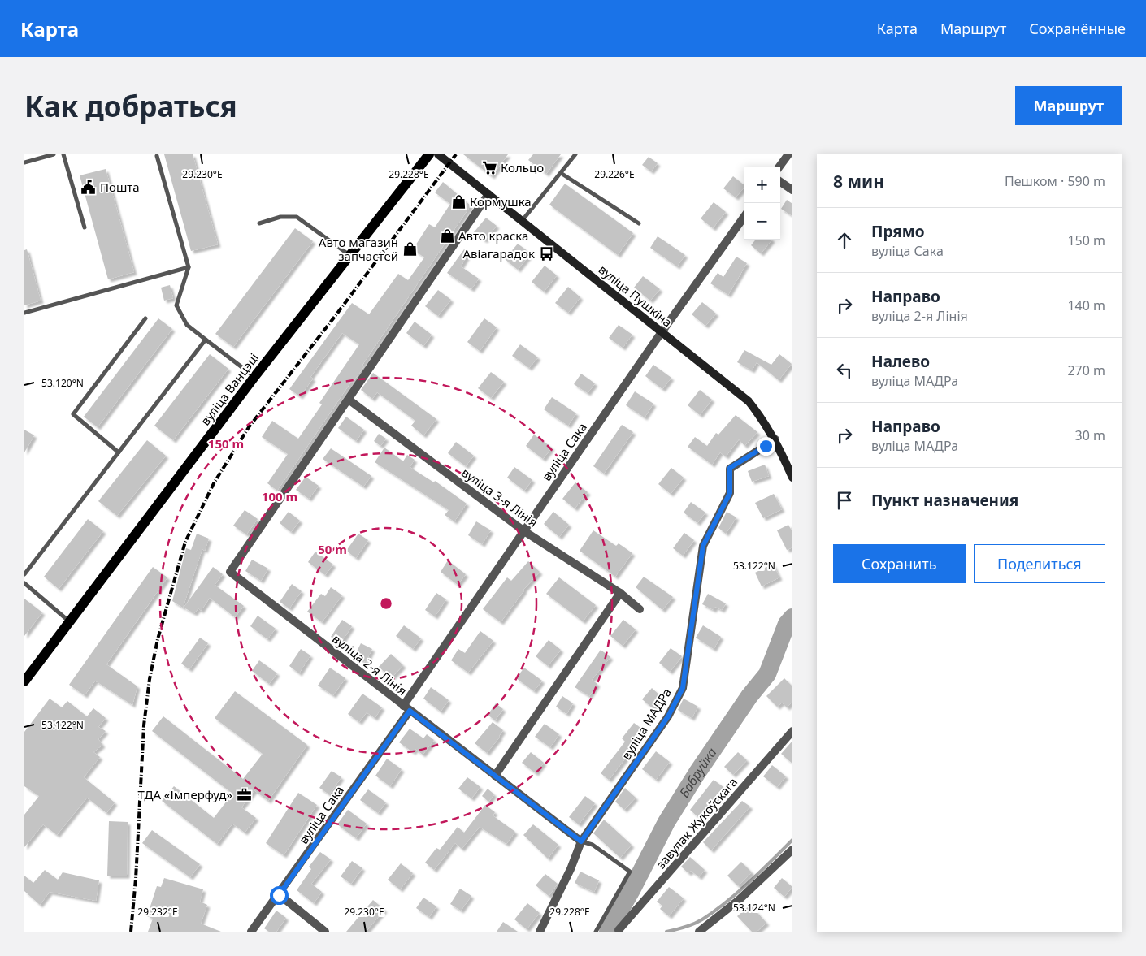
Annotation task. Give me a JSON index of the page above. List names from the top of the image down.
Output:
{
  "streets": {
    "main road": ["вуліца Пушкіна", "вуліца Ванцэці"],
    "street": [
      "вуліца Сака",
      "вуліца 3-я Лінія",
      "вуліца 2-я Лінія",
      "вуліца МАДРа",
      "завулак Жукоўскага"
    ]
  },
  "crossings": [
    ["вуліца Пушкіна", "вуліца Сака"],
    ["вуліца Пушкіна", "вуліца МАДРа"],
    ["вуліца Сака", "вуліца 3-я Лінія"],
    ["вуліца Сака", "вуліца 2-я Лінія"],
    ["вуліца 3-я Лінія", "вуліца 2-я Лінія"],
    ["вуліца 2-я Лінія", "вуліца МАДРа"]
  ],
  "water": ["Бабруйка"],
  "places": {
    "supermarket": ["Кольцо"],
    "public building": ["Пошта"],
    "shop": ["Кормушка", "Авто краска", "Авто магазин запчастей"],
    "bus stop": ["Авіагарадок"],
    "office": ["ТДА «Імперфуд»"]
  },
  "page": {
    "header": "Карта",
    "nav": ["Карта", "Маршрут", "Сохранённые"],
    "buttons": [
      "Маршрут",
      ["Сохранить", "Поделиться"]
    ],
    "title": "Как добраться",
    "heading": ["8 мин", "Пешком · 590 m"],
    "map_buttons": ["+", "−"],
    "list": [
      ["Прямо", "вуліца Сака", "150 m"],
      ["Направо", "вуліца 2-я Лінія", "140 m"],
      ["Налево", "вуліца МАДРа", "270 m"],
      ["Направо", "вуліца МАДРа", "30 m"],
      "Пункт назначения"
    ]
  },
  "coordinates": [
    "29.230°E",
    "29.228°E",
    "29.226°E",
    "53.120°N",
    "53.122°N",
    "53.124°N",
    "29.232°E"
  ],
  "rings": ["150 m", "100 m", "50 m"]
}
